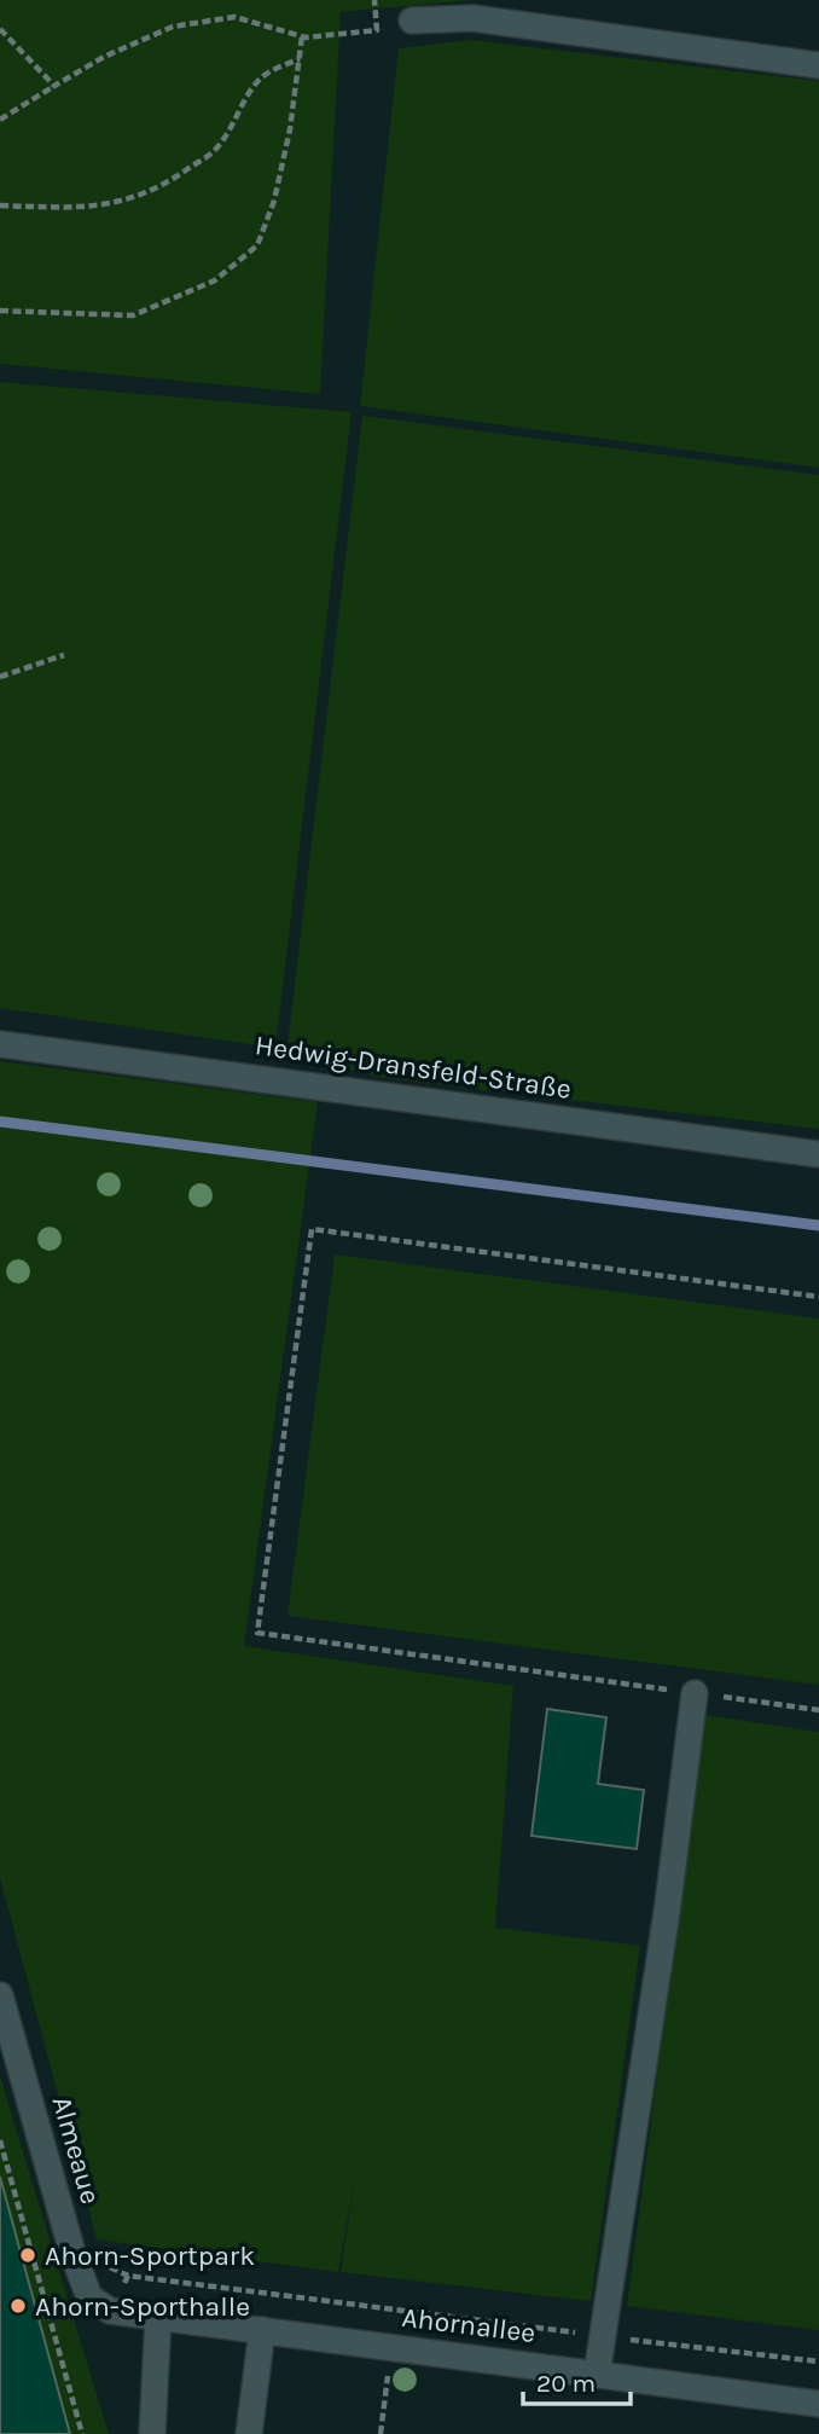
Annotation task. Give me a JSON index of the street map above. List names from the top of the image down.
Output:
{
  "streets": {
    "street": ["Hedwig-Dransfeld-Straße", "Almeaue", "Ahornallee"]
  },
  "crossings": [
    ["Almeaue", "Ahornallee"]
  ],
  "places": ["Ahorn-Sportpark", "Ahorn-Sporthalle"],
  "scale_bar": "20 m"
}
